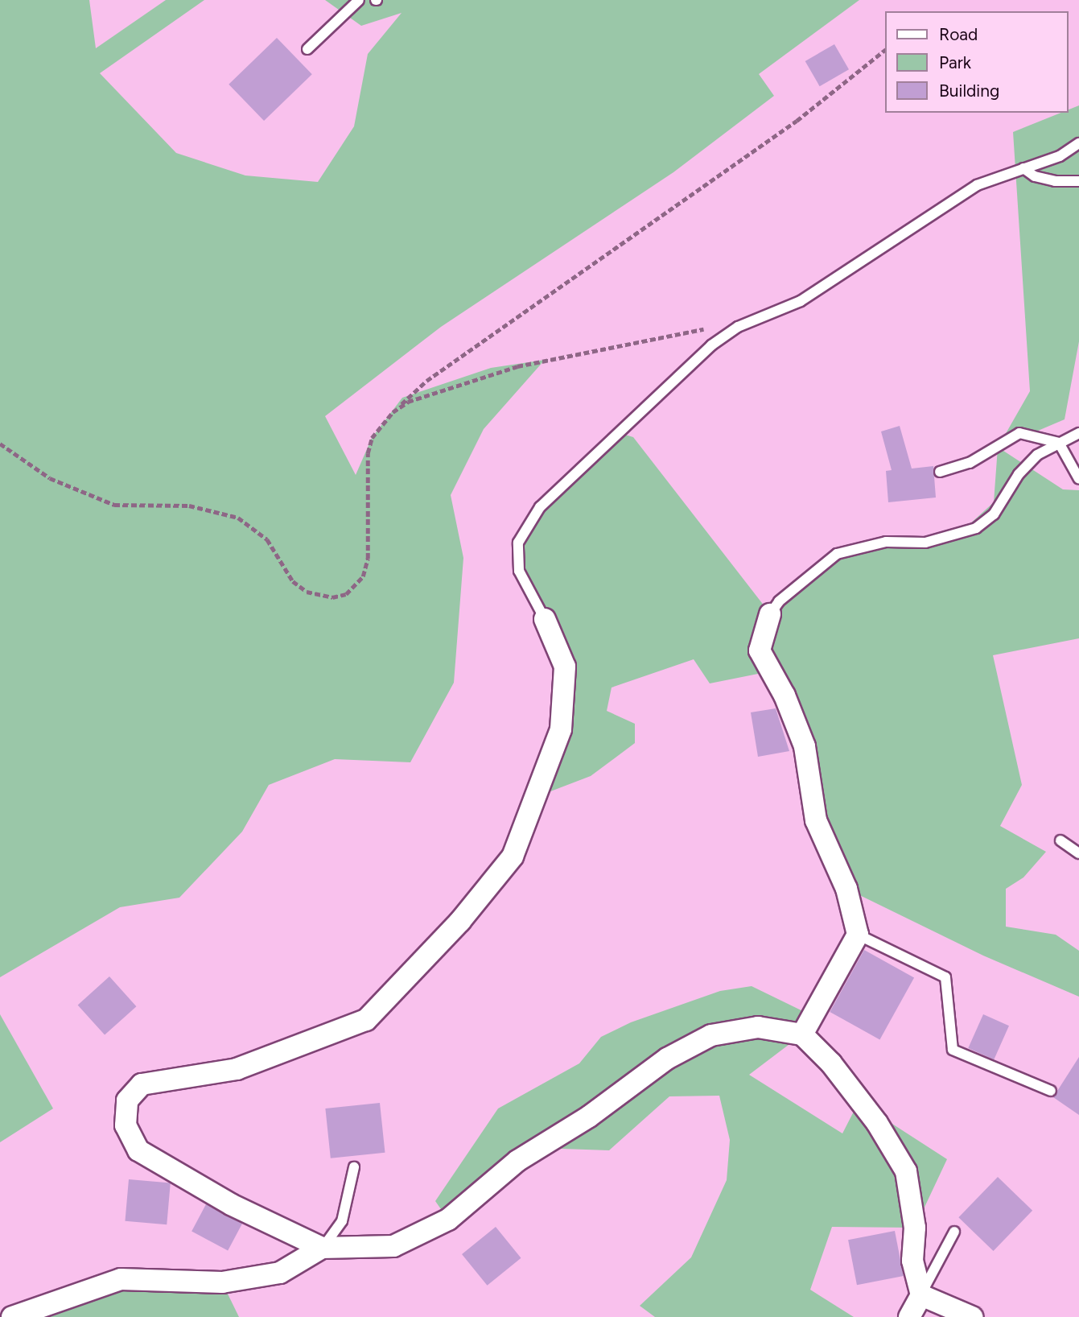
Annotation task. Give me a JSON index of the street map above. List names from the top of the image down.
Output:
{
  "legend": ["Road", "Park", "Building"]
}
